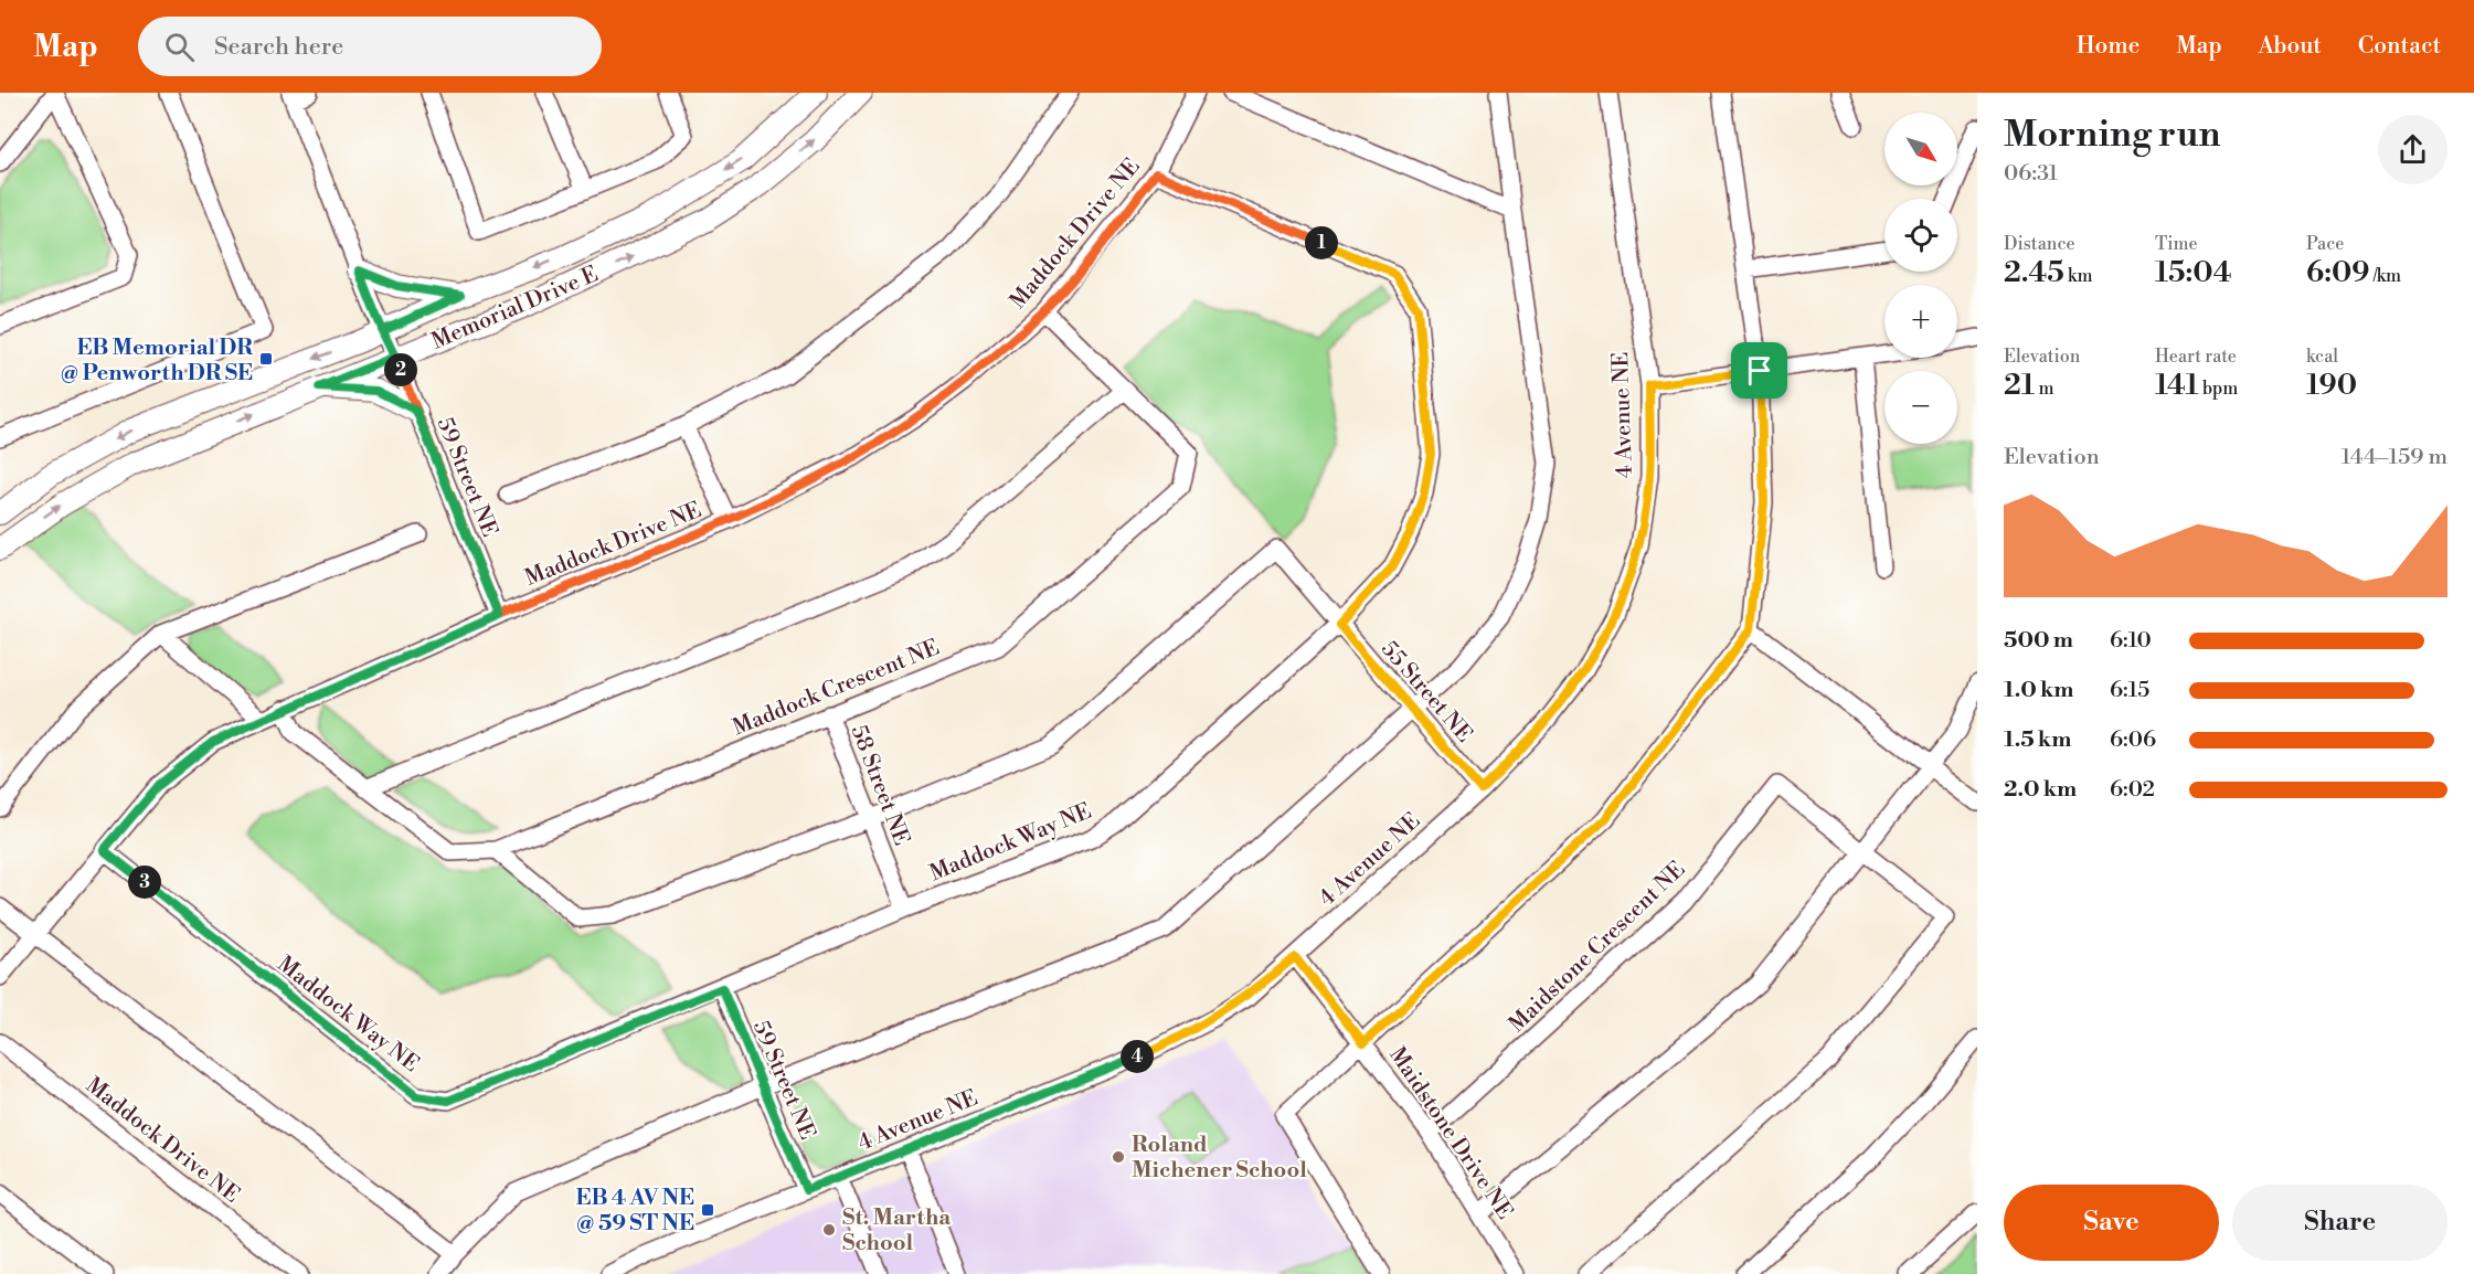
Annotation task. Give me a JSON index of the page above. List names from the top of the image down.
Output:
{
  "streets": {
    "main road": ["Memorial Drive E"],
    "street": [
      "Maddock Drive NE",
      "4 Avenue NE",
      "59 Street NE",
      "Maddock Crescent NE",
      "55 Street NE",
      "58 Street NE",
      "Maddock Way NE",
      "Maidstone Crescent NE",
      "Maidstone Drive NE"
    ]
  },
  "crossings": [
    ["Maddock Drive NE", "59 Street NE"],
    ["Maddock Drive NE", "Maddock Crescent NE"],
    ["Maddock Drive NE", "Maddock Way NE"],
    ["Memorial Drive E", "59 Street NE"],
    ["4 Avenue NE", "59 Street NE"],
    ["4 Avenue NE", "55 Street NE"],
    ["4 Avenue NE", "Maidstone Drive NE"],
    ["59 Street NE", "Maddock Way NE"],
    ["Maddock Crescent NE", "58 Street NE"],
    ["55 Street NE", "58 Street NE"],
    ["55 Street NE", "Maddock Way NE"],
    ["58 Street NE", "Maddock Way NE"],
    ["Maidstone Crescent NE", "Maidstone Drive NE"]
  ],
  "places": {
    "transit": ["EB Memorial DR @ Penworth DR SE", "EB 4 AV NE @ 59 ST NE"],
    "other": ["Roland Michener School", "St. Martha School"]
  },
  "north": "bottom right",
  "page": {
    "header": "Map",
    "search": "Search here",
    "nav": [
      "Home",
      "Map",
      "About",
      "Contact"
    ],
    "heading": ["Morning run", "06:31"],
    "map_buttons": ["+", "−"],
    "stats": [
      ["Distance", "2.45 km"],
      ["Time", "15:04"],
      ["Pace", "6:09 /km"],
      ["Elevation", "21 m"],
      ["Heart rate", "141 bpm"],
      ["kcal", "190"]
    ],
    "pins": [
      "1",
      "2",
      "3",
      "4"
    ],
    "chart": ["Elevation", "144–159 m"],
    "list": [
      {
        "name": "500 m",
        "note": "6:10"
      },
      {
        "name": "1.0 km",
        "note": "6:15"
      },
      {
        "name": "1.5 km",
        "note": "6:06"
      },
      {
        "name": "2.0 km",
        "note": "6:02"
      }
    ],
    "buttons": ["Save", "Share"]
  }
}
